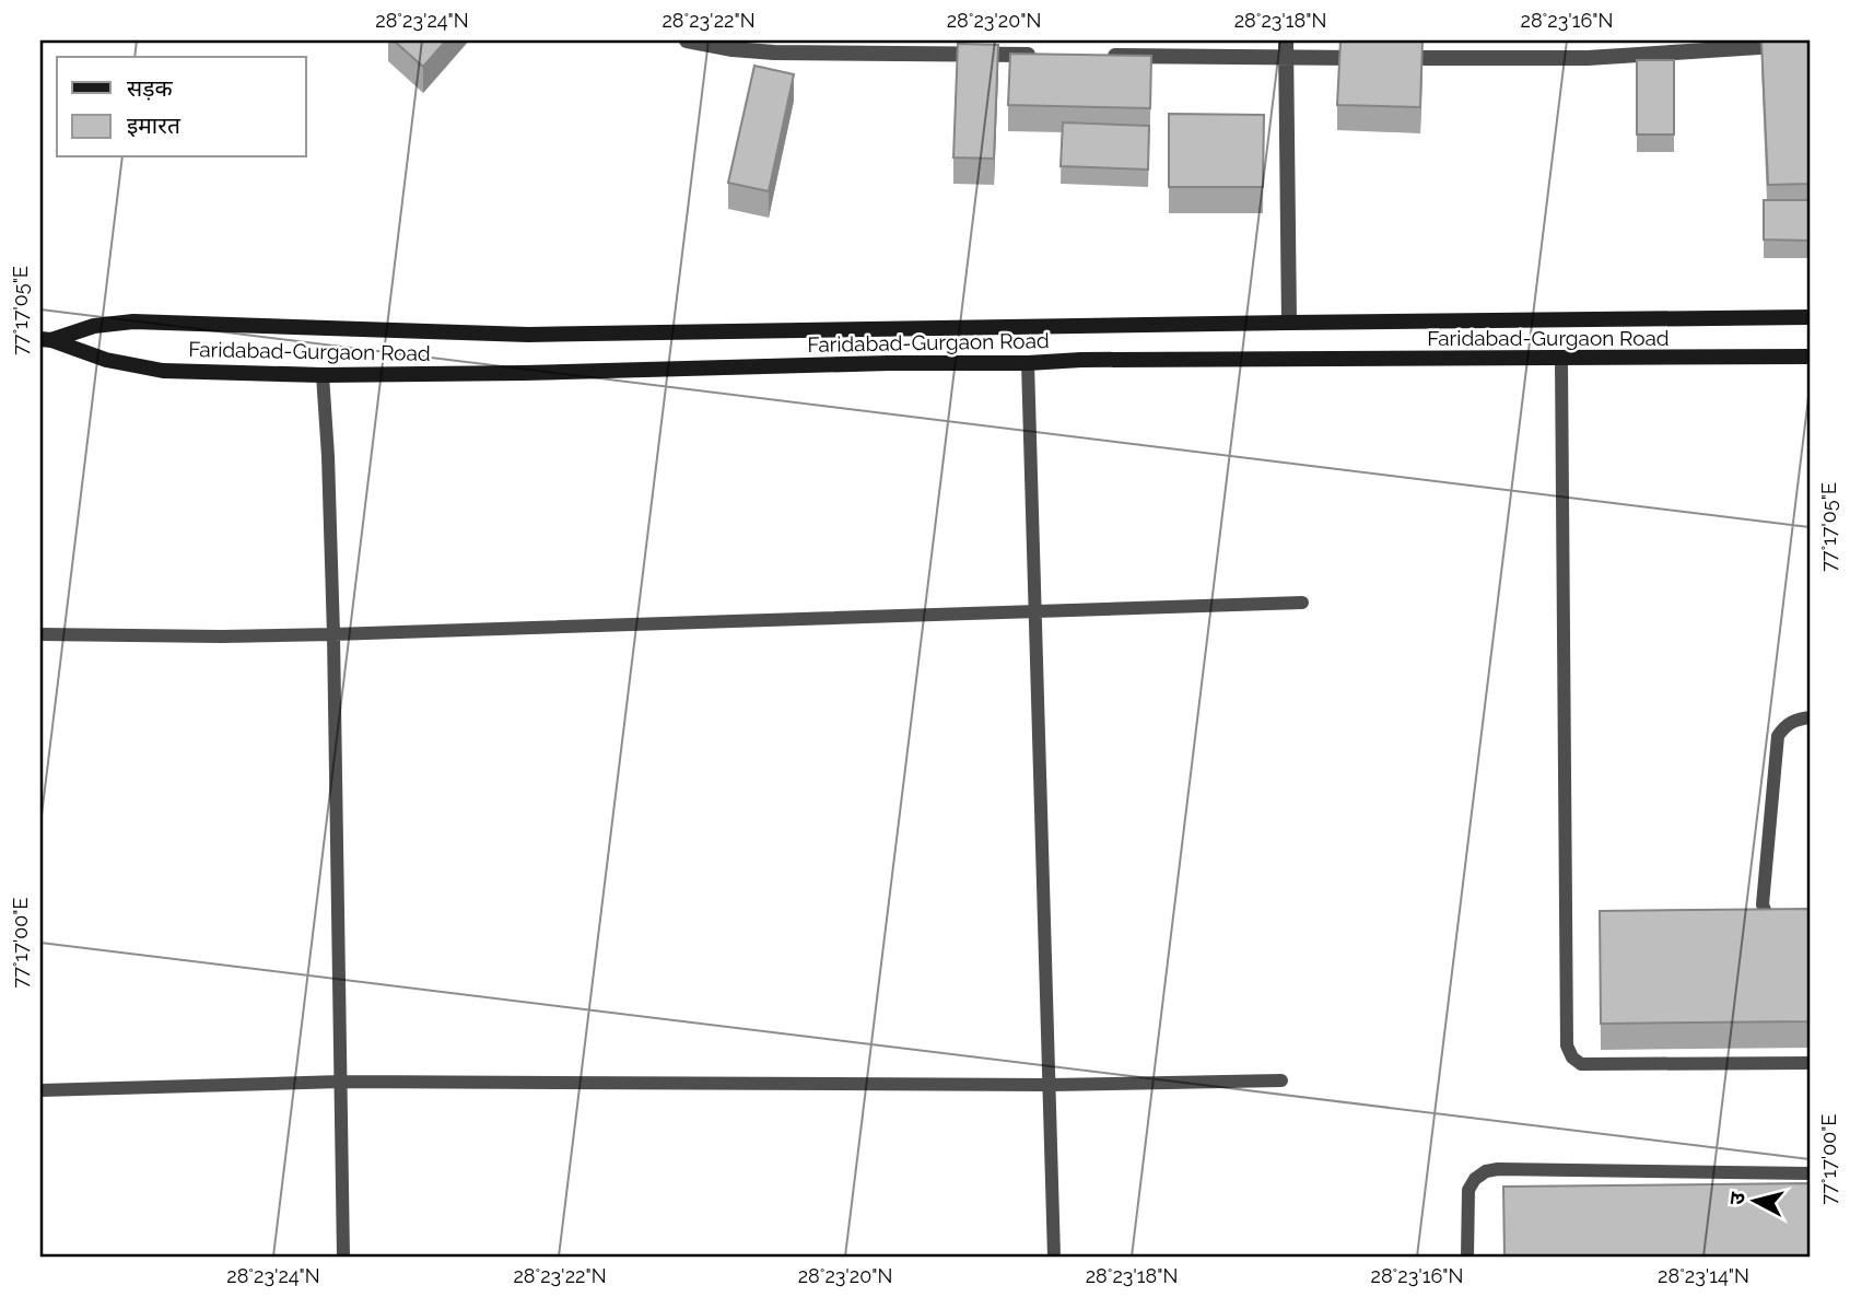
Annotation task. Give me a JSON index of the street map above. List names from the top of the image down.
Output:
{
  "streets": {
    "main road": ["Faridabad-Gurgaon Road"]
  },
  "legend": ["सड़क", "इमारत"],
  "north": "left",
  "coordinates": [
    "28°23'24\"N",
    "28°23'22\"N",
    "28°23'20\"N",
    "28°23'18\"N",
    "28°23'16\"N",
    "77°17'05\"E",
    "77°17'00\"E",
    "28°23'14\"N"
  ]
}
